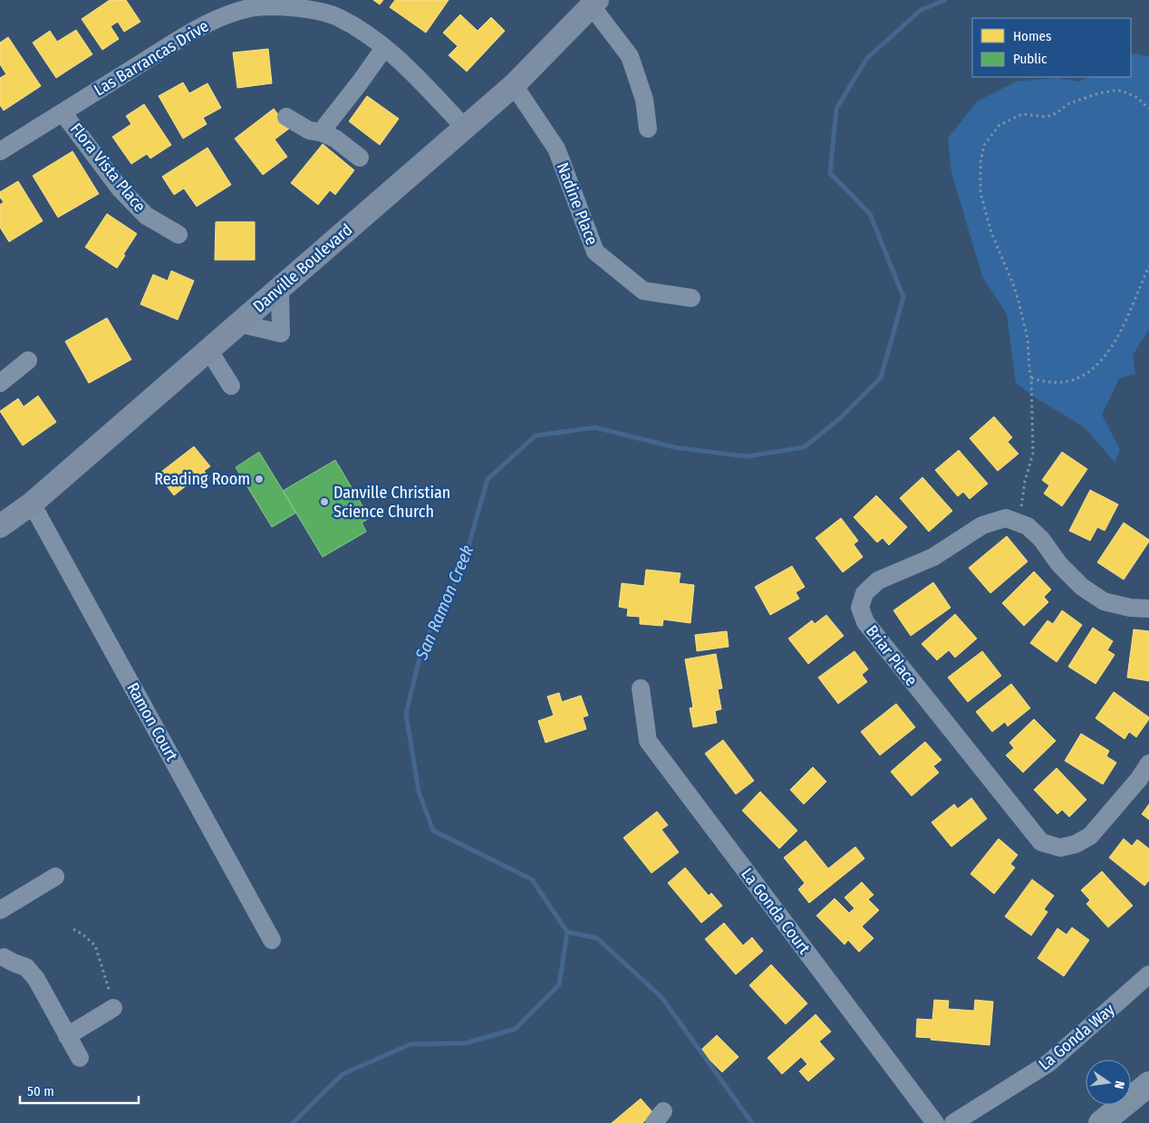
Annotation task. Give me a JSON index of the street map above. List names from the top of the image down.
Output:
{
  "streets": {
    "main road": ["Danville Boulevard"],
    "street": [
      "Las Barrancas Drive",
      "Flora Vista Place",
      "Nadine Place",
      "Briar Place",
      "Ramon Court",
      "La Gonda Court",
      "La Gonda Way"
    ]
  },
  "crossings": [
    ["Las Barrancas Drive", "Flora Vista Place"],
    ["Las Barrancas Drive", "Danville Boulevard"],
    ["Nadine Place", "Danville Boulevard"],
    ["Danville Boulevard", "Ramon Court"]
  ],
  "water": ["San Ramon Creek"],
  "places": ["Reading Room", "Danville Christian Science Church"],
  "legend": ["Homes", "Public"],
  "scale_bar": "50 m",
  "north": "right"
}
